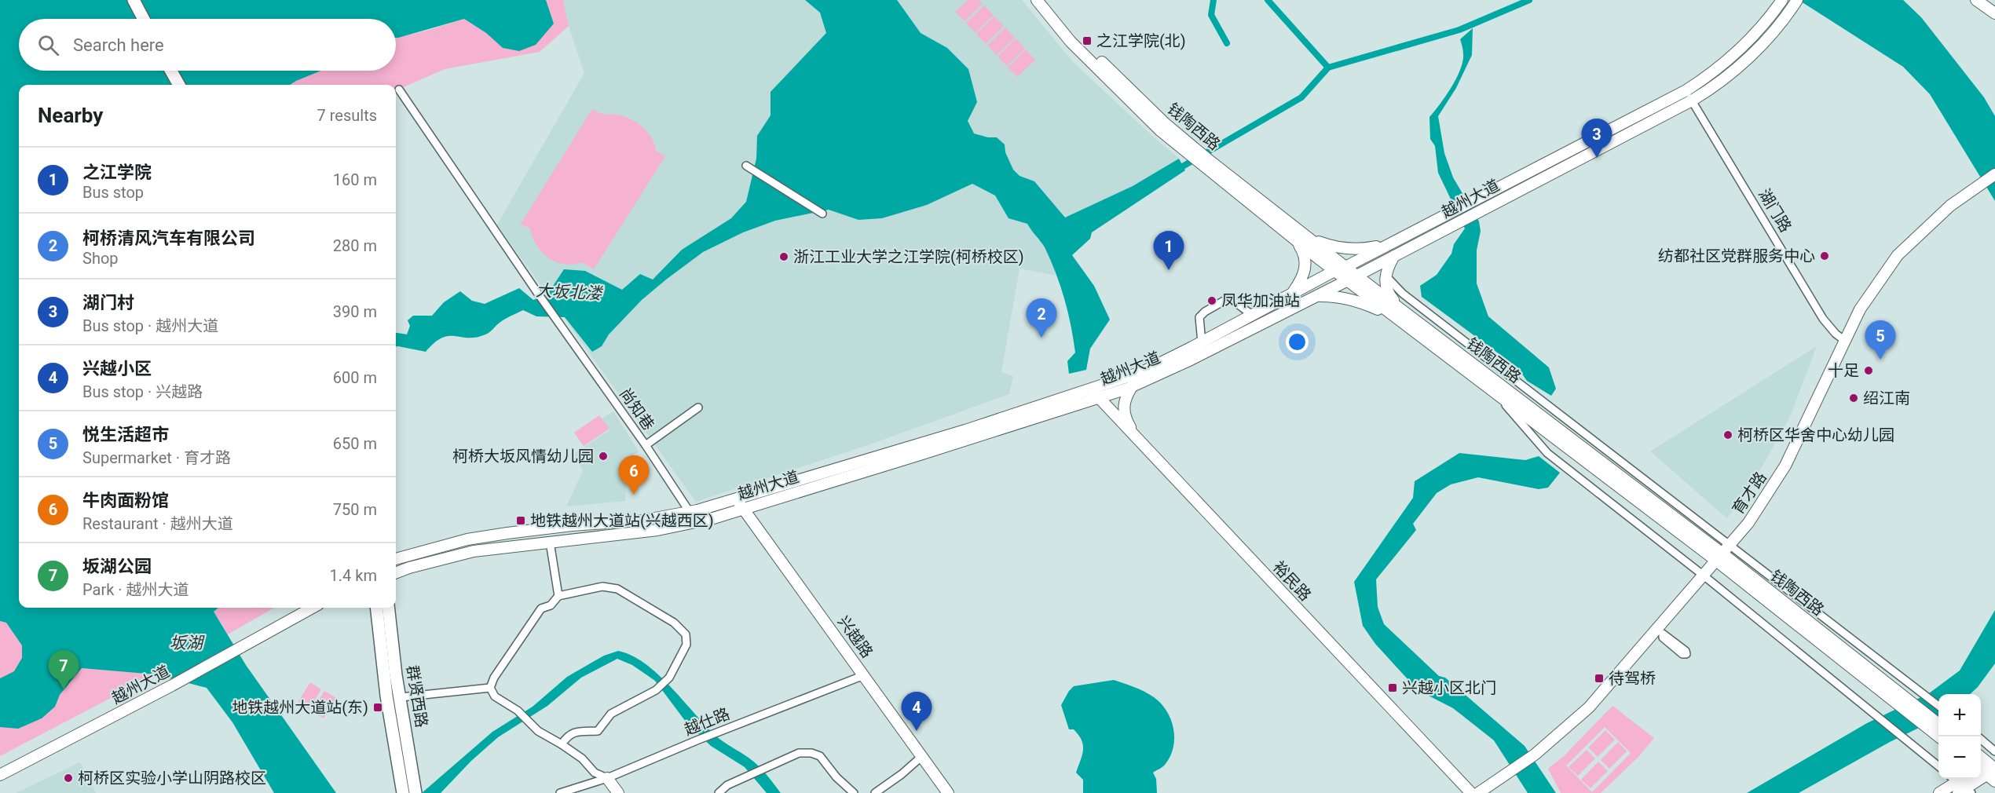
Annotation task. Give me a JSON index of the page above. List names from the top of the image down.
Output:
{
  "streets": {
    "main road": ["群贤西路"],
    "street": [
      "钱陶西路",
      "越州大道",
      "湖门路",
      "尚知巷",
      "育才路",
      "裕民路",
      "兴越路",
      "越仕路"
    ]
  },
  "crossings": [
    ["钱陶西路", "越州大道"],
    ["钱陶西路", "育才路"],
    ["越州大道", "湖门路"],
    ["越州大道", "尚知巷"],
    ["越州大道", "裕民路"],
    ["越州大道", "兴越路"],
    ["湖门路", "育才路"],
    ["兴越路", "越仕路"]
  ],
  "water": ["大坂北溇", "坂湖"],
  "places": {
    "transit": [
      "之江学院(北)",
      "地铁越州大道站(兴越西区)",
      "待驾桥",
      "兴越小区北门",
      "地铁越州大道站(东)"
    ],
    "other": [
      "纺都社区党群服务中心",
      "浙江工业大学之江学院(柯桥校区)",
      "凤华加油站",
      "十足",
      "绍江南",
      "柯桥区华舍中心幼儿园",
      "柯桥大坂风情幼儿园",
      "柯桥区实验小学山阴路校区"
    ]
  },
  "page": {
    "search": "Search here",
    "heading": ["Nearby", "7 results"],
    "pins": [
      "3",
      "1",
      "2",
      "5",
      "6",
      "7",
      "4"
    ],
    "list": [
      {
        "mark": "1",
        "name": "之江学院",
        "note": "Bus stop",
        "value": "160 m"
      },
      {
        "mark": "2",
        "name": "柯桥清风汽车有限公司",
        "note": "Shop",
        "value": "280 m"
      },
      {
        "mark": "3",
        "name": "湖门村",
        "note": "Bus stop · 越州大道",
        "value": "390 m"
      },
      {
        "mark": "4",
        "name": "兴越小区",
        "note": "Bus stop · 兴越路",
        "value": "600 m"
      },
      {
        "mark": "5",
        "name": "悦生活超市",
        "note": "Supermarket · 育才路",
        "value": "650 m"
      },
      {
        "mark": "6",
        "name": "牛肉面粉馆",
        "note": "Restaurant · 越州大道",
        "value": "750 m"
      },
      {
        "mark": "7",
        "name": "坂湖公园",
        "note": "Park · 越州大道",
        "value": "1.4 km"
      }
    ],
    "map_buttons": ["+", "−"]
  }
}
